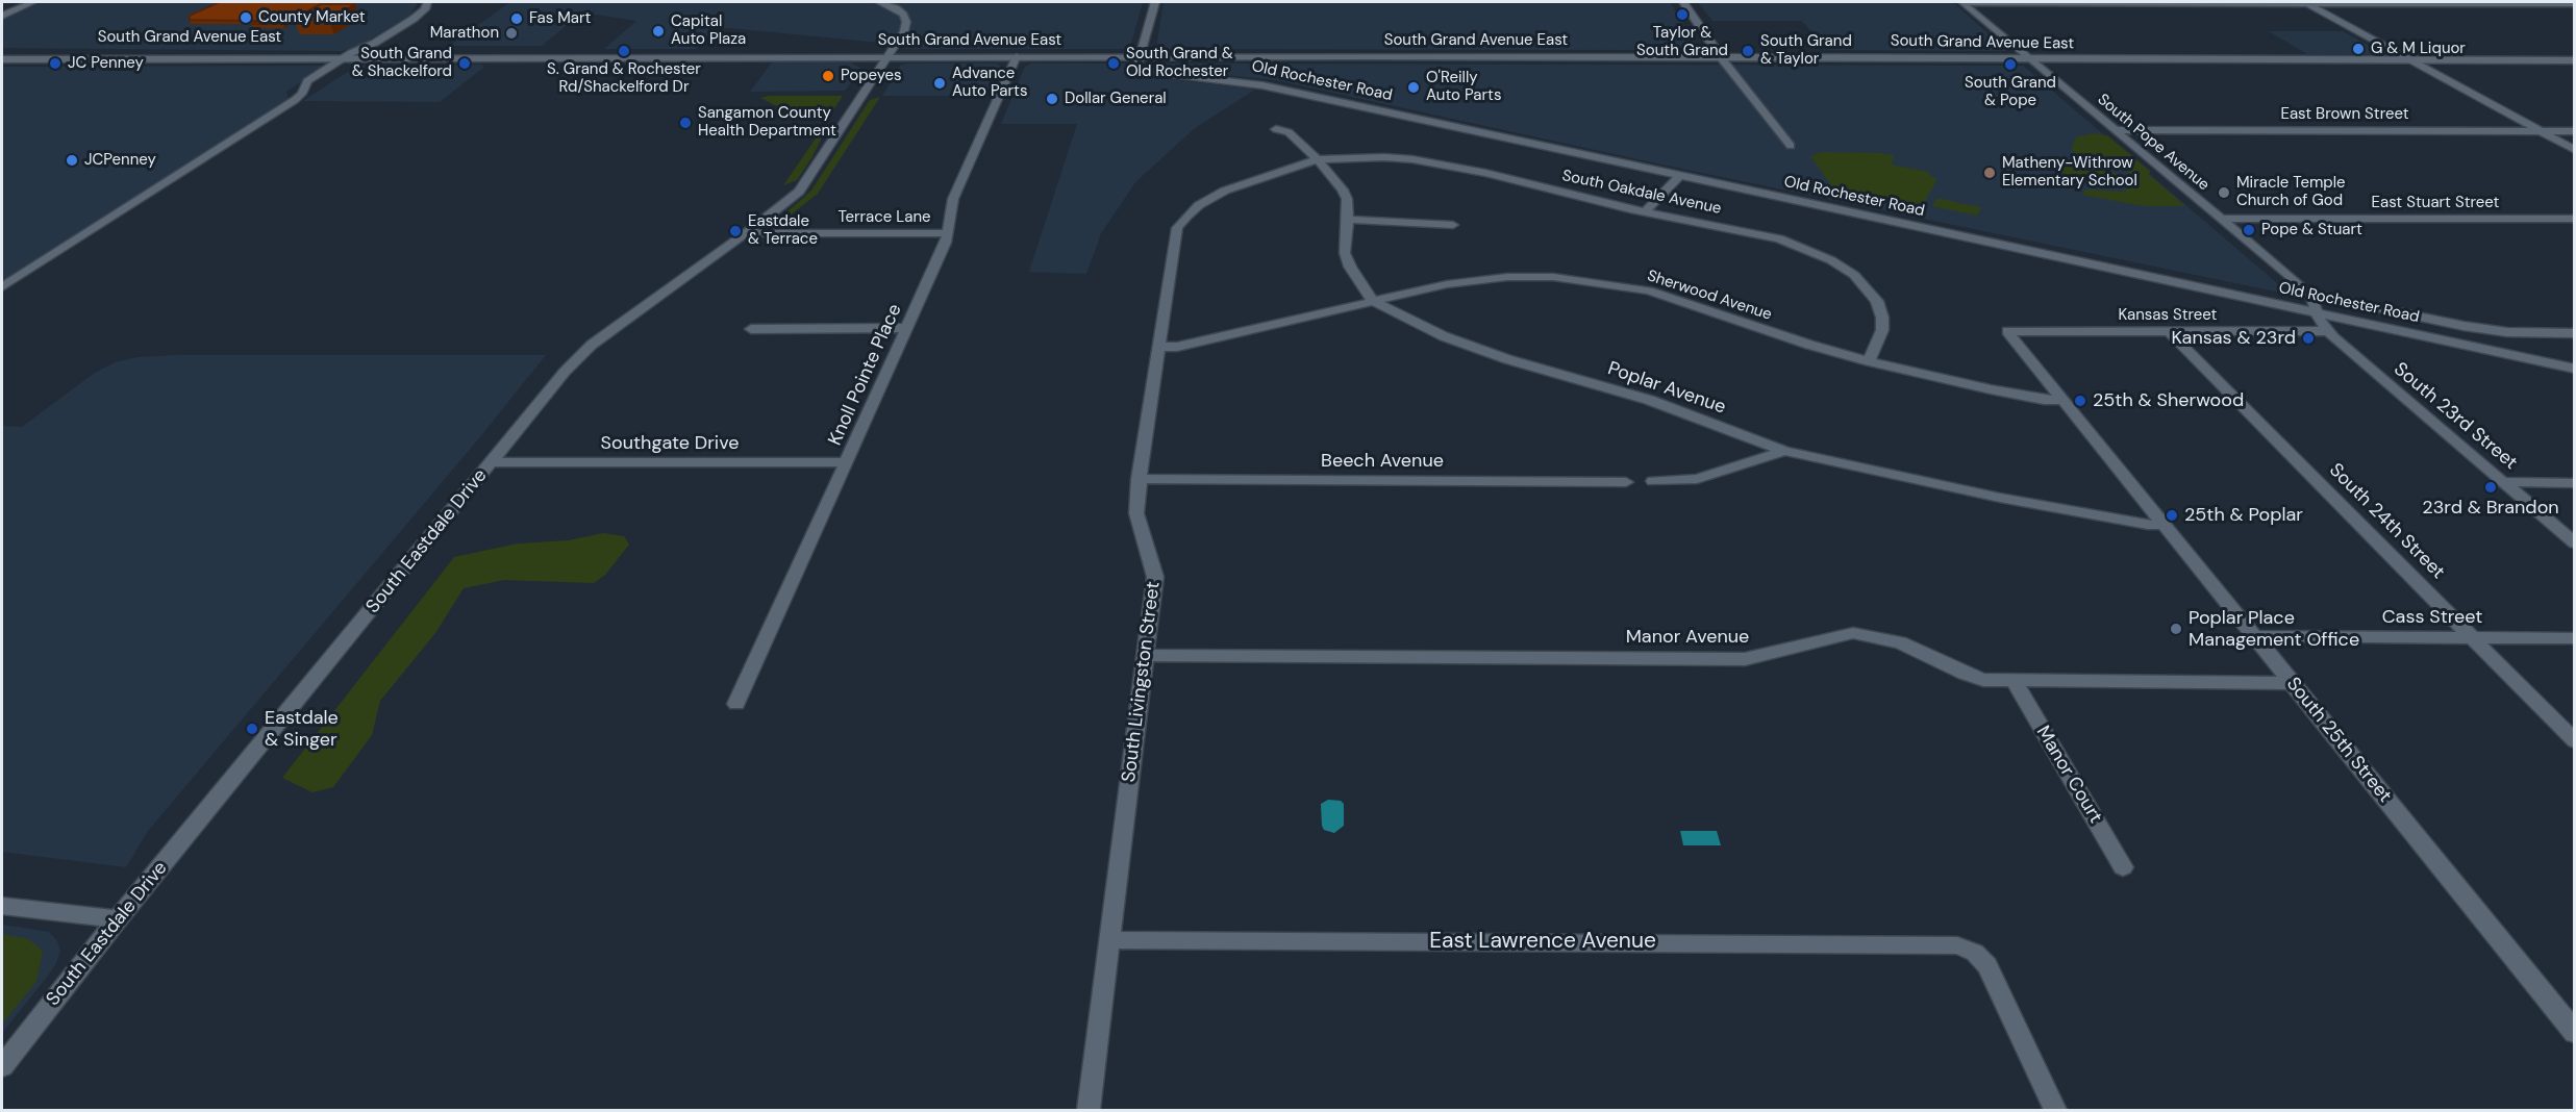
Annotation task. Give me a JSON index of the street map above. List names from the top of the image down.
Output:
{
  "streets": {
    "main road": ["South Grand Avenue East"],
    "street": [
      "Old Rochester Road",
      "East Brown Street",
      "South Pope Avenue",
      "South Oakdale Avenue",
      "East Stuart Street",
      "Terrace Lane",
      "Sherwood Avenue",
      "Kansas Street",
      "Knoll Pointe Place",
      "Poplar Avenue",
      "South 23rd Street",
      "Southgate Drive",
      "Beech Avenue",
      "South 24th Street",
      "South Eastdale Drive",
      "Cass Street",
      "Manor Avenue",
      "South Livingston Street",
      "South 25th Street",
      "Manor Court",
      "East Lawrence Avenue"
    ]
  },
  "crossings": [
    ["South Grand Avenue East", "Old Rochester Road"],
    ["South Grand Avenue East", "South Pope Avenue"],
    ["South Grand Avenue East", "Knoll Pointe Place"],
    ["South Grand Avenue East", "South Eastdale Drive"],
    ["Old Rochester Road", "South Pope Avenue"],
    ["Old Rochester Road", "South 23rd Street"],
    ["East Brown Street", "South Pope Avenue"],
    ["South Pope Avenue", "East Stuart Street"],
    ["South Pope Avenue", "South 23rd Street"],
    ["South Oakdale Avenue", "Sherwood Avenue"],
    ["South Oakdale Avenue", "Poplar Avenue"],
    ["South Oakdale Avenue", "South Livingston Street"],
    ["Terrace Lane", "Knoll Pointe Place"],
    ["Terrace Lane", "South Eastdale Drive"],
    ["Sherwood Avenue", "Poplar Avenue"],
    ["Sherwood Avenue", "South Livingston Street"],
    ["Sherwood Avenue", "South 25th Street"],
    ["Kansas Street", "South 23rd Street"],
    ["Kansas Street", "South 24th Street"],
    ["Kansas Street", "South 25th Street"],
    ["Knoll Pointe Place", "Southgate Drive"],
    ["Poplar Avenue", "South Livingston Street"],
    ["Poplar Avenue", "South 25th Street"],
    ["Southgate Drive", "South Eastdale Drive"],
    ["Beech Avenue", "South Livingston Street"],
    ["South 24th Street", "Cass Street"],
    ["Cass Street", "South 25th Street"],
    ["Manor Avenue", "South Livingston Street"],
    ["Manor Avenue", "South 25th Street"],
    ["Manor Avenue", "Manor Court"],
    ["South Livingston Street", "East Lawrence Avenue"]
  ],
  "places": [
    "Taylor & South Grand",
    "County Market",
    "Fas Mart",
    "Capital Auto Plaza",
    "Marathon",
    "G & M Liquor",
    "S. Grand & Rochester Rd/Shackelford Dr",
    "South Grand & Taylor",
    "JC Penney",
    "South Grand & Shackelford",
    "South Grand & Old Rochester",
    "South Grand & Pope",
    "Popeyes",
    "Advance Auto Parts",
    "O'Reilly Auto Parts",
    "Dollar General",
    "Sangamon County Health Department",
    "JCPenney",
    "Matheny-Withrow Elementary School",
    "Miracle Temple Church of God",
    "Pope & Stuart",
    "Eastdale & Terrace",
    "Kansas & 23rd",
    "25th & Sherwood",
    "23rd & Brandon",
    "25th & Poplar",
    "Poplar Place Management Office",
    "Eastdale & Singer"
  ]
}
